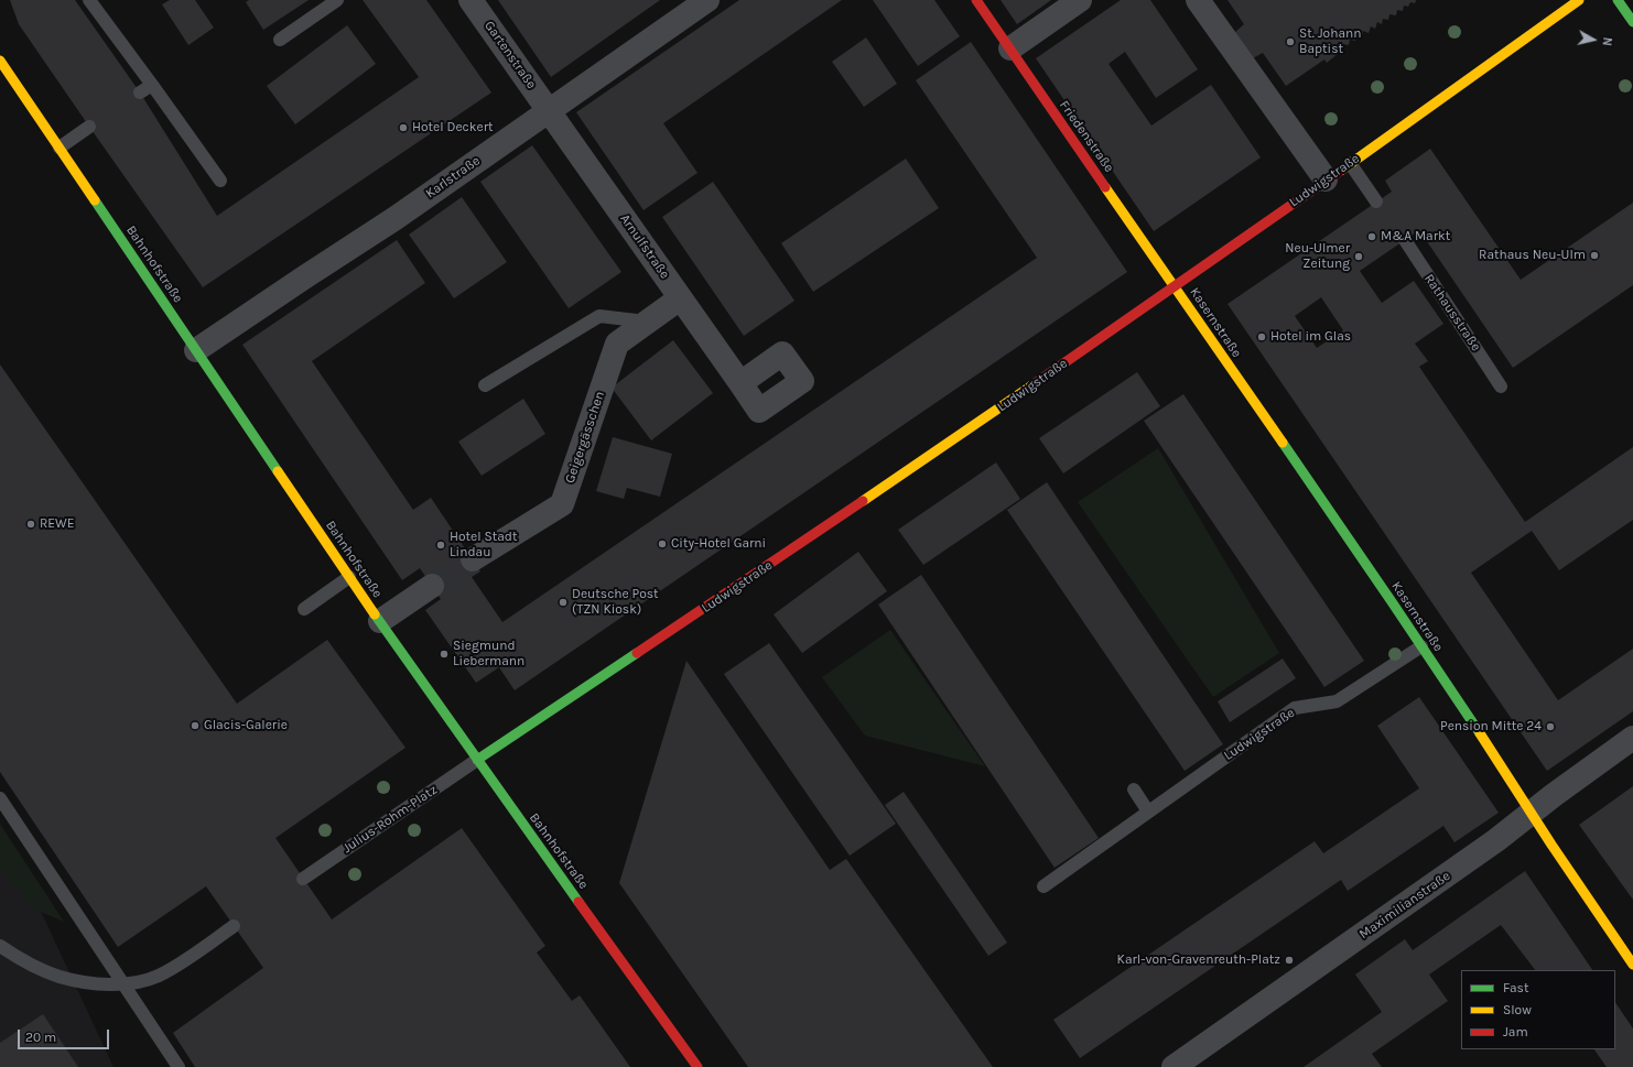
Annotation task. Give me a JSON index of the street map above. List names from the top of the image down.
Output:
{
  "streets": {
    "street": [
      "Gartenstraße",
      "Friedenstraße",
      "Karlstraße",
      "Ludwigstraße",
      "Arnulfstraße",
      "Bahnhofstraße",
      "Kasernstraße",
      "Geigergässchen",
      "Maximilianstraße"
    ],
    "lane": ["Rathausstraße", "Julius-Rohm-Platz"]
  },
  "crossings": [
    ["Gartenstraße", "Karlstraße"],
    ["Gartenstraße", "Arnulfstraße"],
    ["Friedenstraße", "Ludwigstraße"],
    ["Friedenstraße", "Kasernstraße"],
    ["Karlstraße", "Arnulfstraße"],
    ["Karlstraße", "Bahnhofstraße"],
    ["Ludwigstraße", "Bahnhofstraße"],
    ["Ludwigstraße", "Kasernstraße"],
    ["Ludwigstraße", "Julius-Rohm-Platz"],
    ["Arnulfstraße", "Geigergässchen"],
    ["Bahnhofstraße", "Julius-Rohm-Platz"],
    ["Kasernstraße", "Maximilianstraße"]
  ],
  "places": [
    "St. Johann Baptist",
    "Hotel Deckert",
    "M&A Markt",
    "Rathaus Neu-Ulm",
    "Neu-Ulmer Zeitung",
    "Hotel im Glas",
    "REWE",
    "City-Hotel Garni",
    "Hotel Stadt Lindau",
    "Deutsche Post (TZN Kiosk)",
    "Siegmund Liebermann",
    "Glacis-Galerie",
    "Pension Mitte 24",
    "Karl-von-Gravenreuth-Platz"
  ],
  "legend": ["Fast", "Slow", "Jam"],
  "scale_bar": "20 m",
  "north": "right"
}
